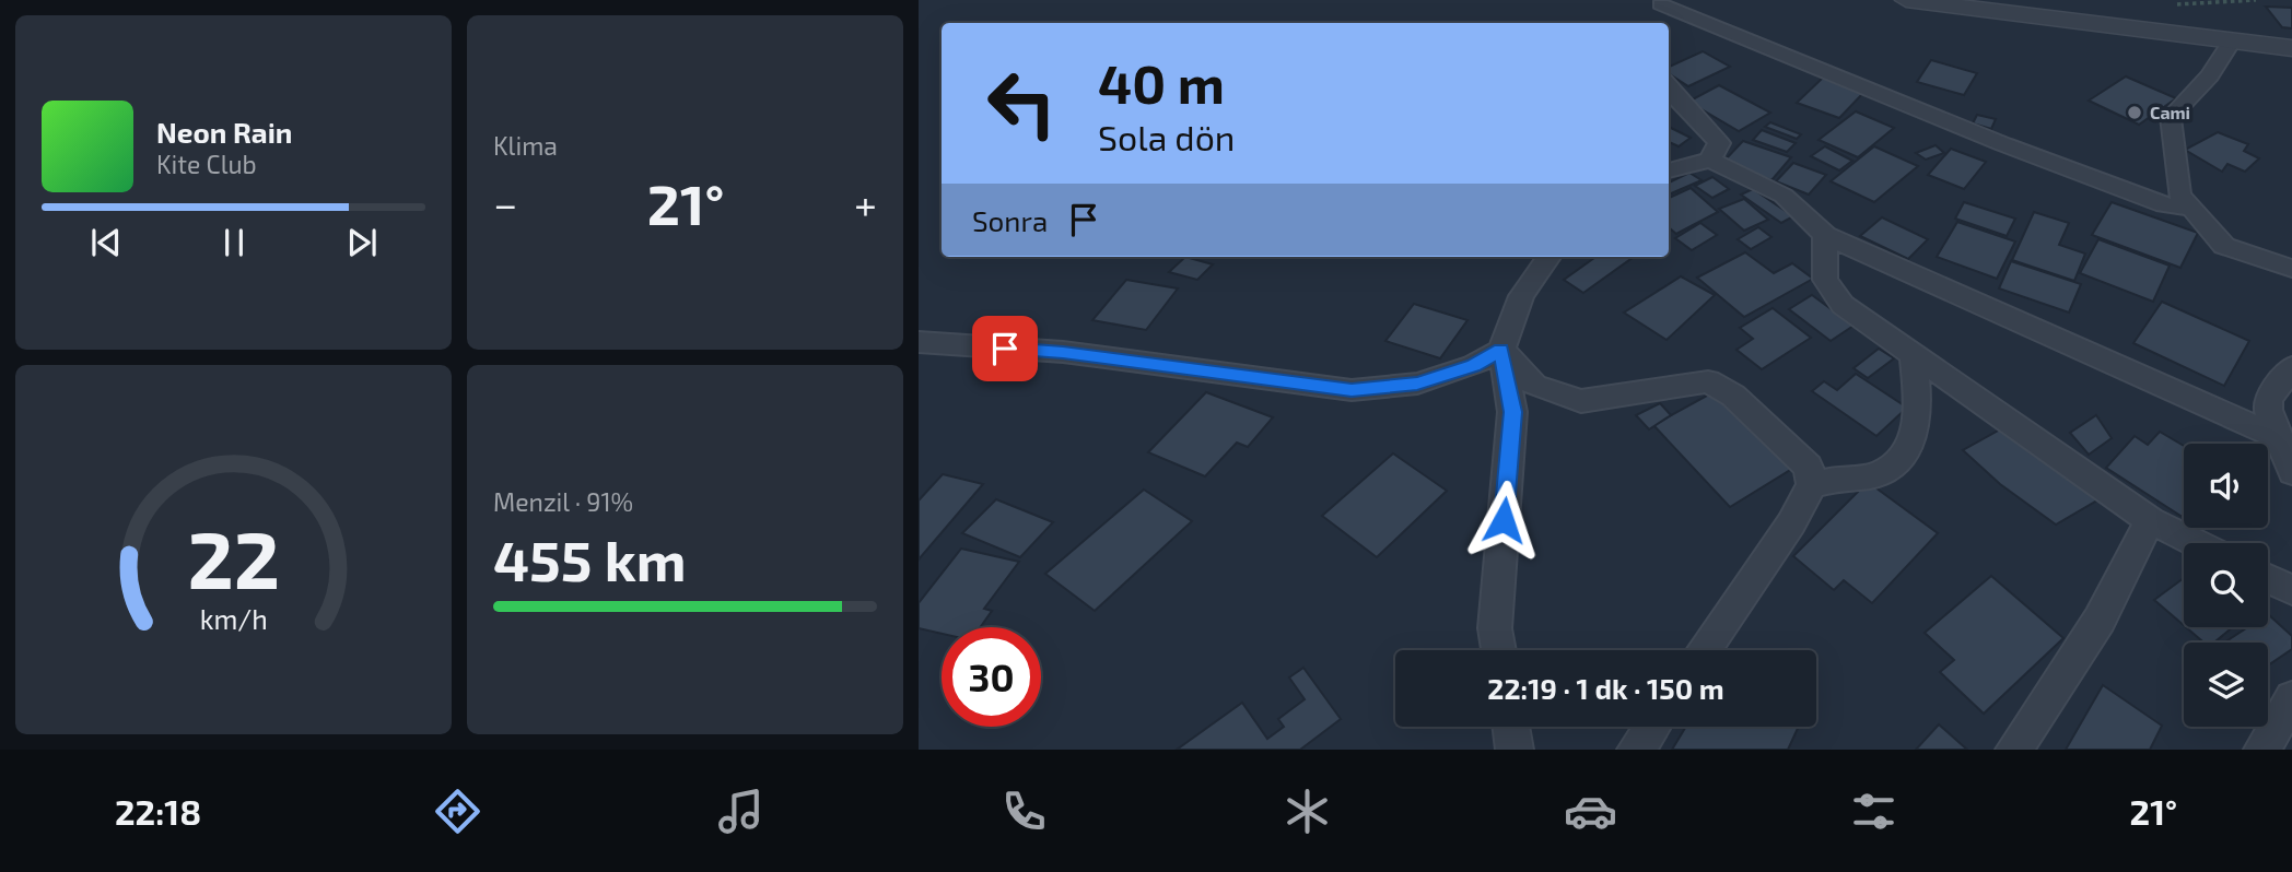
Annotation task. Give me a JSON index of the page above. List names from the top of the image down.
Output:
{
  "places": ["Cami"],
  "page": {
    "tile": [
      "Klima",
      ["Menzil · 91%", "455 km"]
    ],
    "turn": ["40 m", "Sola dön"],
    "song": ["Neon Rain", "Kite Club"],
    "heat": ["−", "21°", "+"],
    "then": "Sonra",
    "limit": "30",
    "trip": "22:19 · 1 dk · 150 m",
    "tabs": ["22:18", "21°"],
    "gauge": ["22", "km/h"]
  }
}
